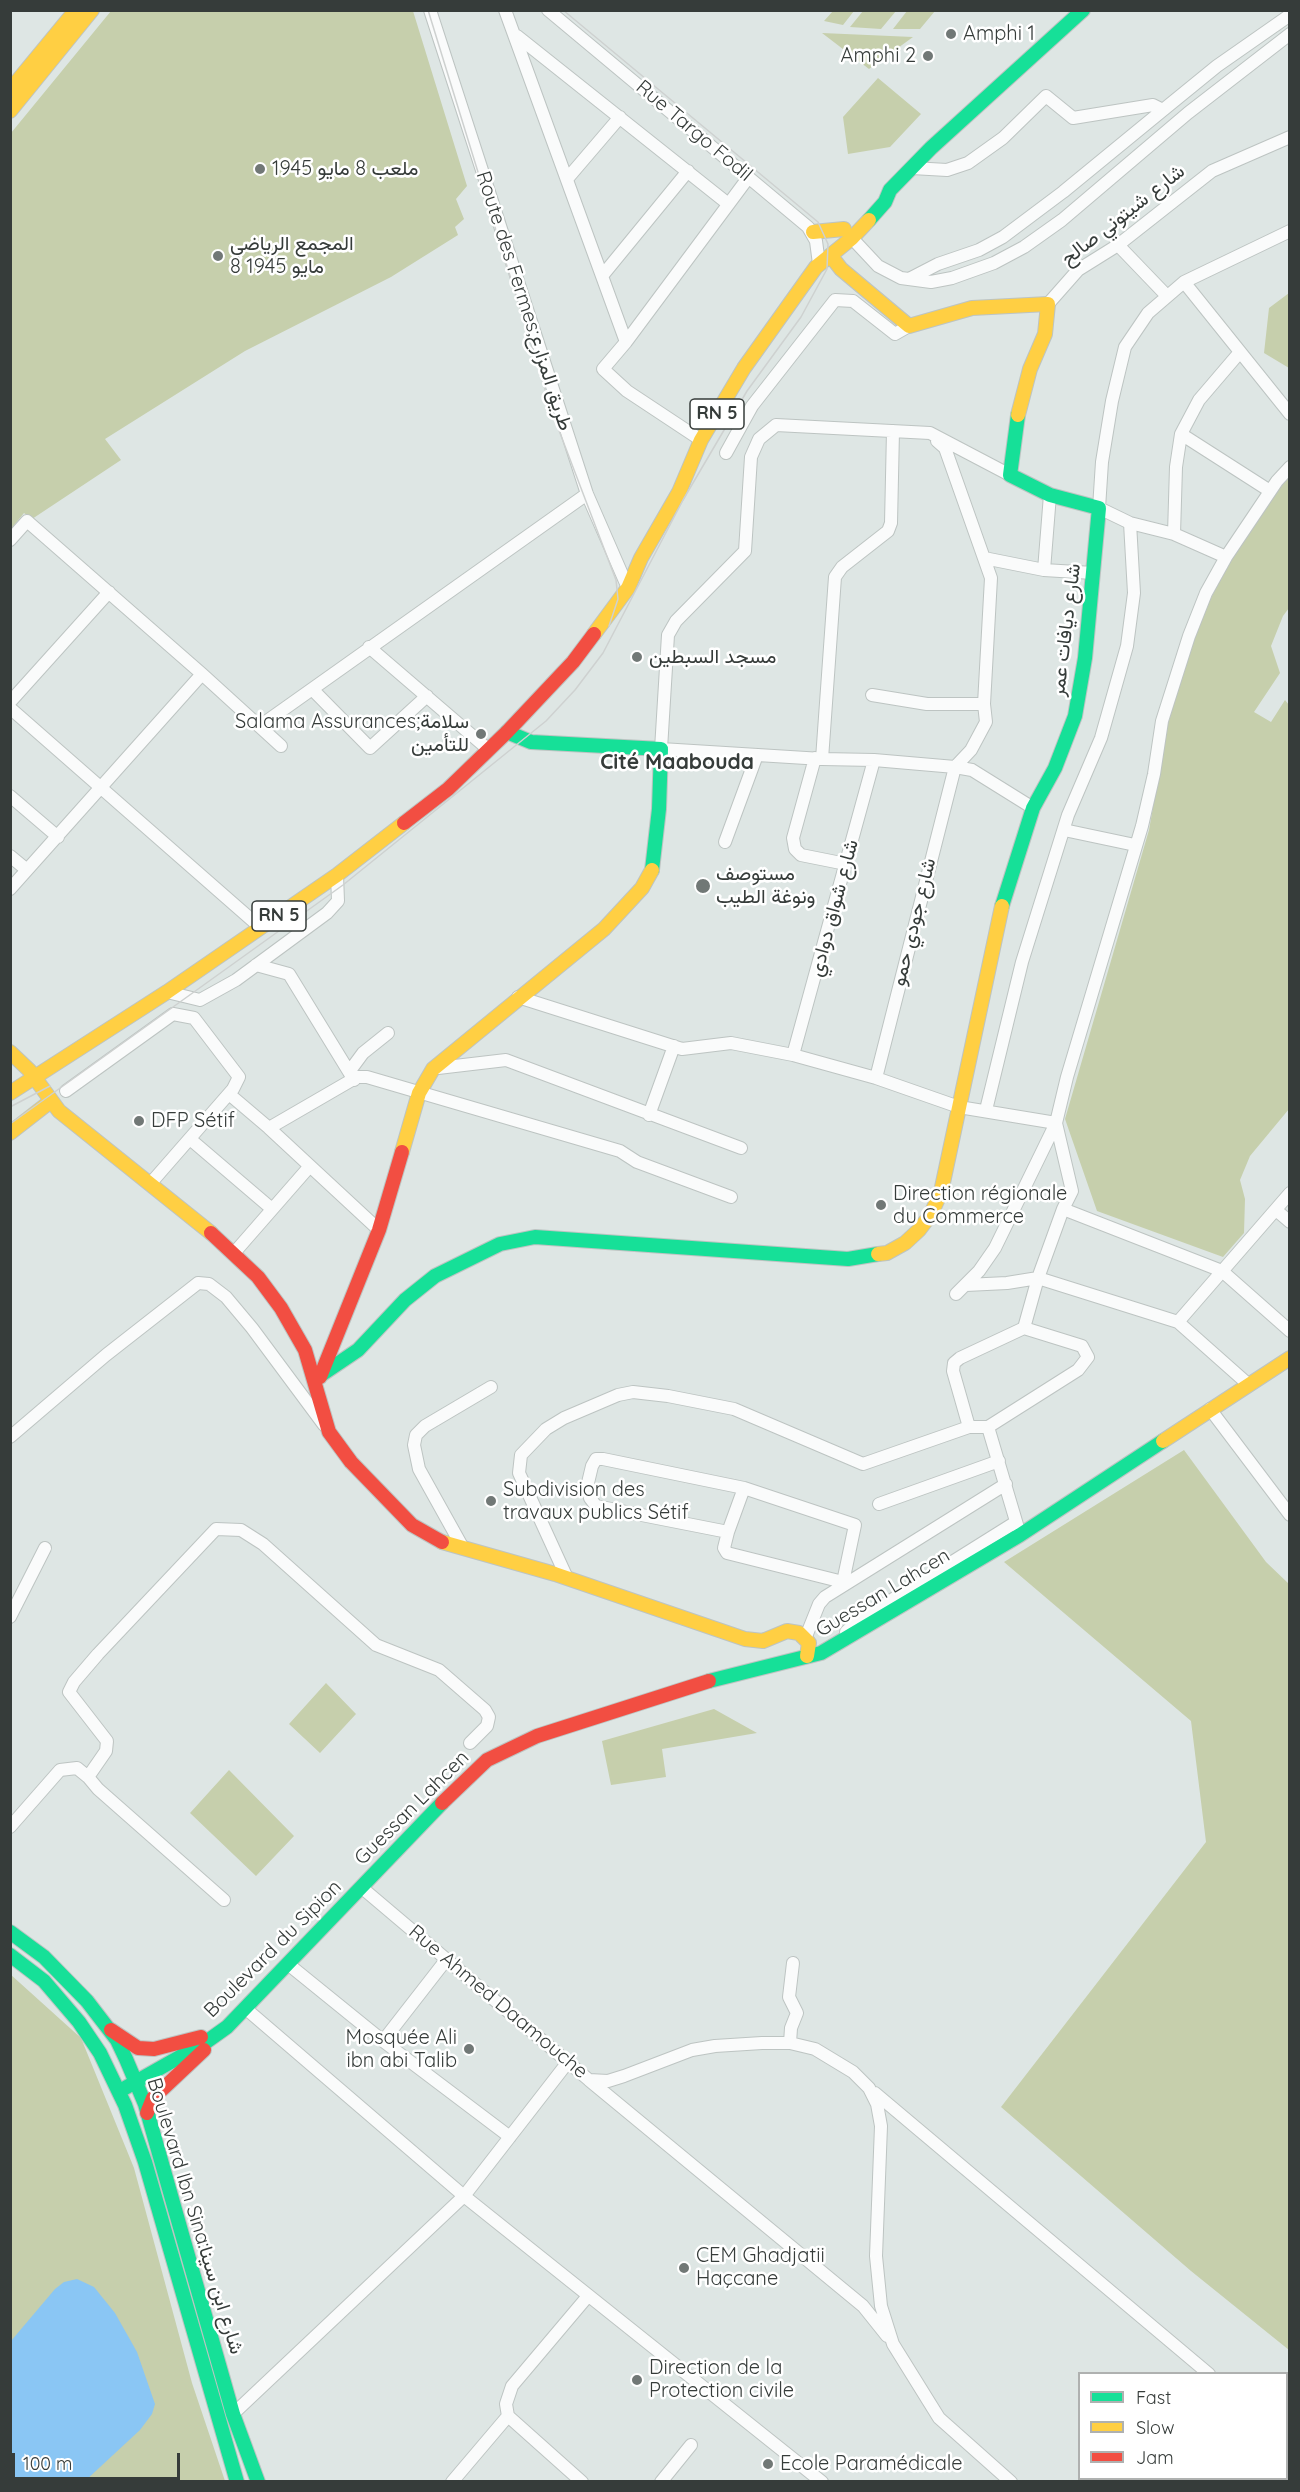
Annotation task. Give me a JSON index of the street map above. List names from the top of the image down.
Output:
{
  "streets": {
    "main road": [
      "RN 5",
      "شارع ديافات عمر",
      "Guessan Lahcen",
      "Boulevard du Sipion",
      "Boulevard Ibn Sina:شارع ابن سينا"
    ],
    "street": [
      "Rue Targo Fodil",
      "شارع شيتوني صالح",
      "Route des Fermes;طريق المزارع",
      "شارع شواق دوادي",
      "شارع جودي حمو",
      "Rue Ahmed Daamouche"
    ]
  },
  "crossings": [
    ["Route des Fermes;طريق المزارع", "RN 5"],
    ["Guessan Lahcen", "Boulevard du Sipion"],
    ["Guessan Lahcen", "Rue Ahmed Daamouche"],
    ["Boulevard du Sipion", "Rue Ahmed Daamouche"],
    ["Boulevard du Sipion", "Boulevard Ibn Sina:شارع ابن سينا"]
  ],
  "districts": ["Cité Maabouda"],
  "places": [
    "Amphi 1",
    "Amphi 2",
    "ملعب 8 مايو 1945",
    "المجمع الرياضي 8 مايو 1945",
    "مسجد السبطين",
    "Salama Assurances;سلامة للتأمين",
    "مستوصف ونوغة الطيب",
    "DFP Sétif",
    "Direction régionale du Commerce",
    "Subdivision des travaux publics Sétif",
    "Mosquée Ali ibn abi Talib",
    "CEM Ghadjatii Haçcane",
    "Direction de la Protection civile",
    "Ecole Paramédicale"
  ],
  "legend": ["Fast", "Slow", "Jam"],
  "scale_bar": "100 m"
}
